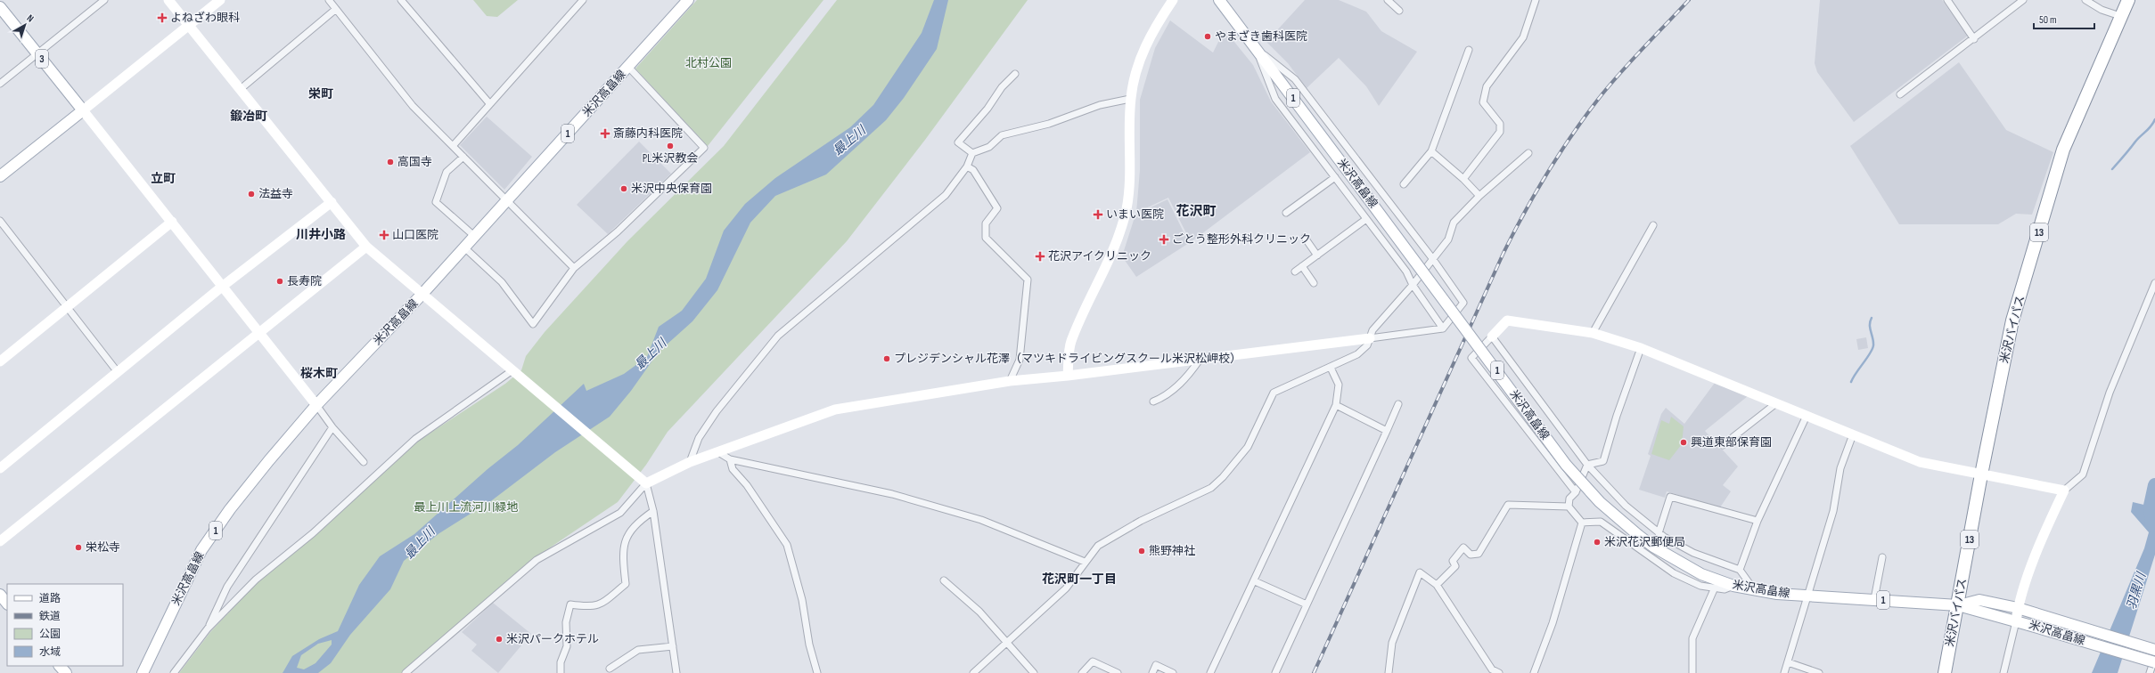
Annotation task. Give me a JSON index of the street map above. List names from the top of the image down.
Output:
{
  "streets": {
    "highway": ["13", "米沢バイパス"],
    "main road": ["3", "米沢高畠線", "1"]
  },
  "crossings": [
    ["米沢高畠線", "米沢バイパス"]
  ],
  "districts": [
    "栄町",
    "鍛冶町",
    "立町",
    "花沢町",
    "川井小路",
    "桜木町",
    "花沢町一丁目"
  ],
  "water": ["最上川", "羽黒川"],
  "parks": ["北村公園", "最上川上流河川緑地"],
  "places": {
    "health": [
      "よねざわ眼科",
      "斎藤内科医院",
      "いまい医院",
      "山口医院",
      "ごとう整形外科クリニック",
      "花沢アイクリニック"
    ],
    "other": [
      "やまざき歯科医院",
      "PL米沢教会",
      "高国寺",
      "米沢中央保育園",
      "法益寺",
      "長寿院",
      "プレジデンシャル花澤（マツキドライビングスクール米沢松岬校）",
      "興道東部保育園",
      "米沢花沢郵便局",
      "栄松寺",
      "熊野神社",
      "米沢パークホテル"
    ]
  },
  "legend": [
    "道路",
    "鉄道",
    "公園",
    "水域"
  ],
  "scale_bar": "50 m",
  "north": "top right"
}
